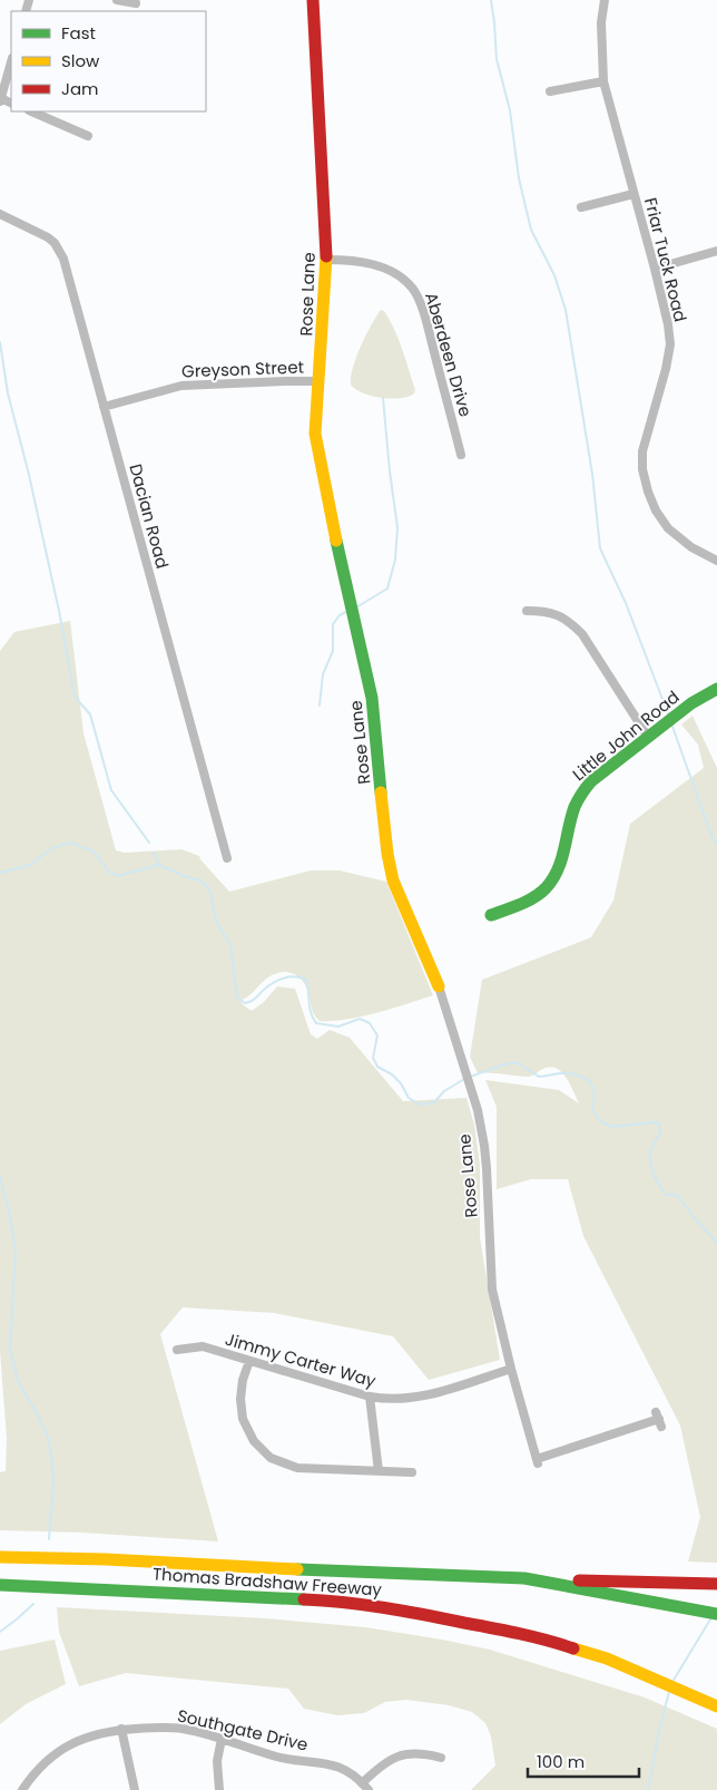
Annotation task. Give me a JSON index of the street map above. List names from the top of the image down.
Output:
{
  "streets": {
    "main road": ["Rose Lane", "Little John Road", "Thomas Bradshaw Freeway"],
    "street": [
      "Friar Tuck Road",
      "Aberdeen Drive",
      "Greyson Street",
      "Dacian Road",
      "Jimmy Carter Way",
      "Southgate Drive"
    ]
  },
  "crossings": [
    ["Rose Lane", "Aberdeen Drive"],
    ["Rose Lane", "Greyson Street"],
    ["Rose Lane", "Jimmy Carter Way"],
    ["Greyson Street", "Dacian Road"]
  ],
  "legend": ["Fast", "Slow", "Jam"],
  "scale_bar": "100 m"
}
